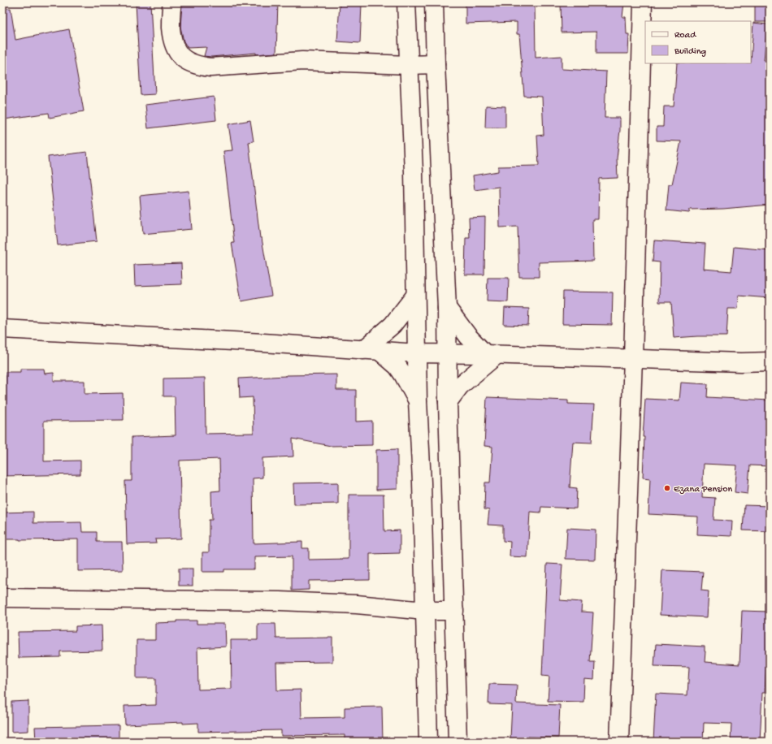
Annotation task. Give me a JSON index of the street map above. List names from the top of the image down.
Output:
{
  "places": ["Ezana Pension"],
  "legend": ["Road", "Building"]
}
